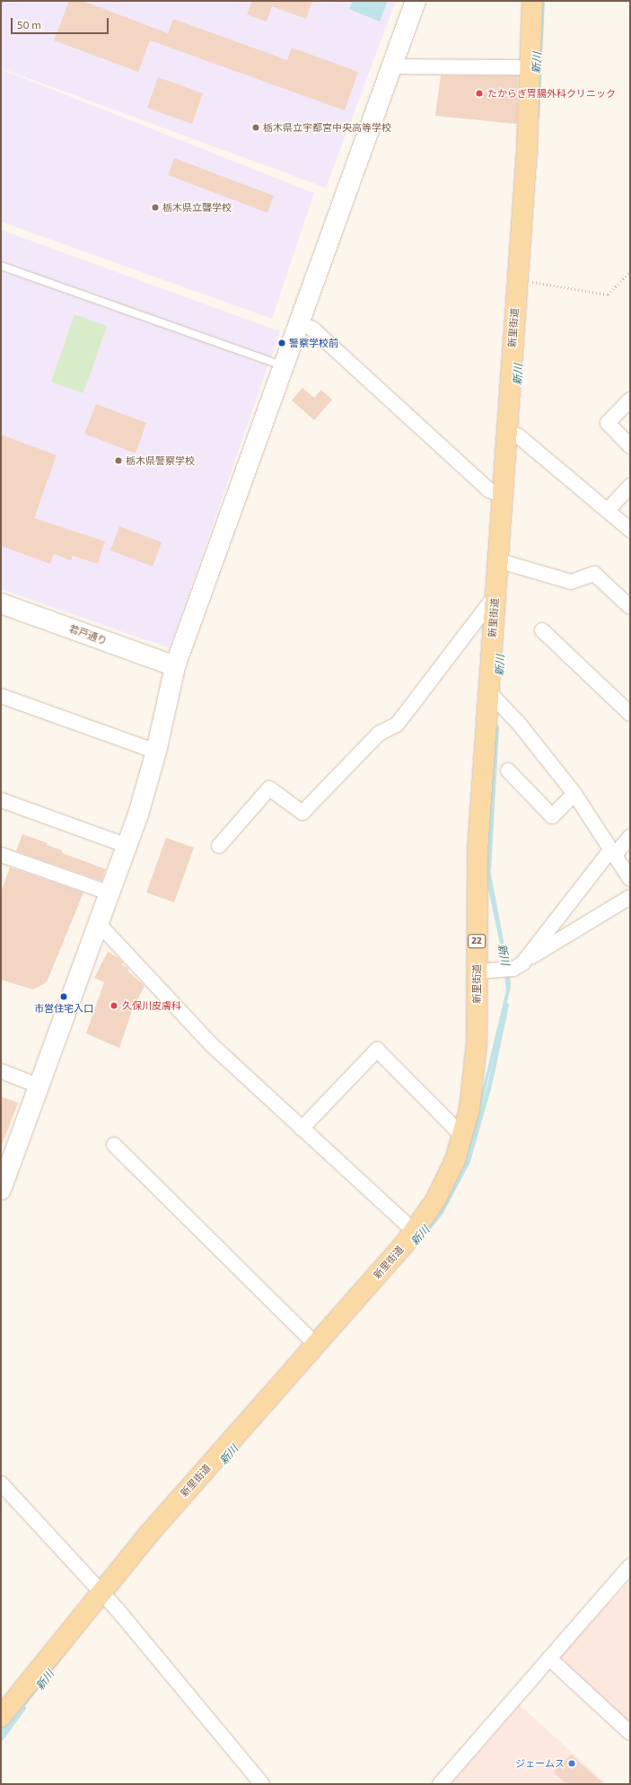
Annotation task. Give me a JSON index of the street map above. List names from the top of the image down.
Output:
{
  "streets": {
    "main road": ["新里街道", "22"],
    "street": ["若戸通り"]
  },
  "water": ["新川"],
  "places": [
    "たからぎ胃腸外科クリニック",
    "栃木県立宇都宮中央高等学校",
    "栃木県立聾学校",
    "警察学校前",
    "栃木県警察学校",
    "市営住宅入口",
    "久保川皮膚科",
    "ジェームス"
  ],
  "scale_bar": "50 m"
}
